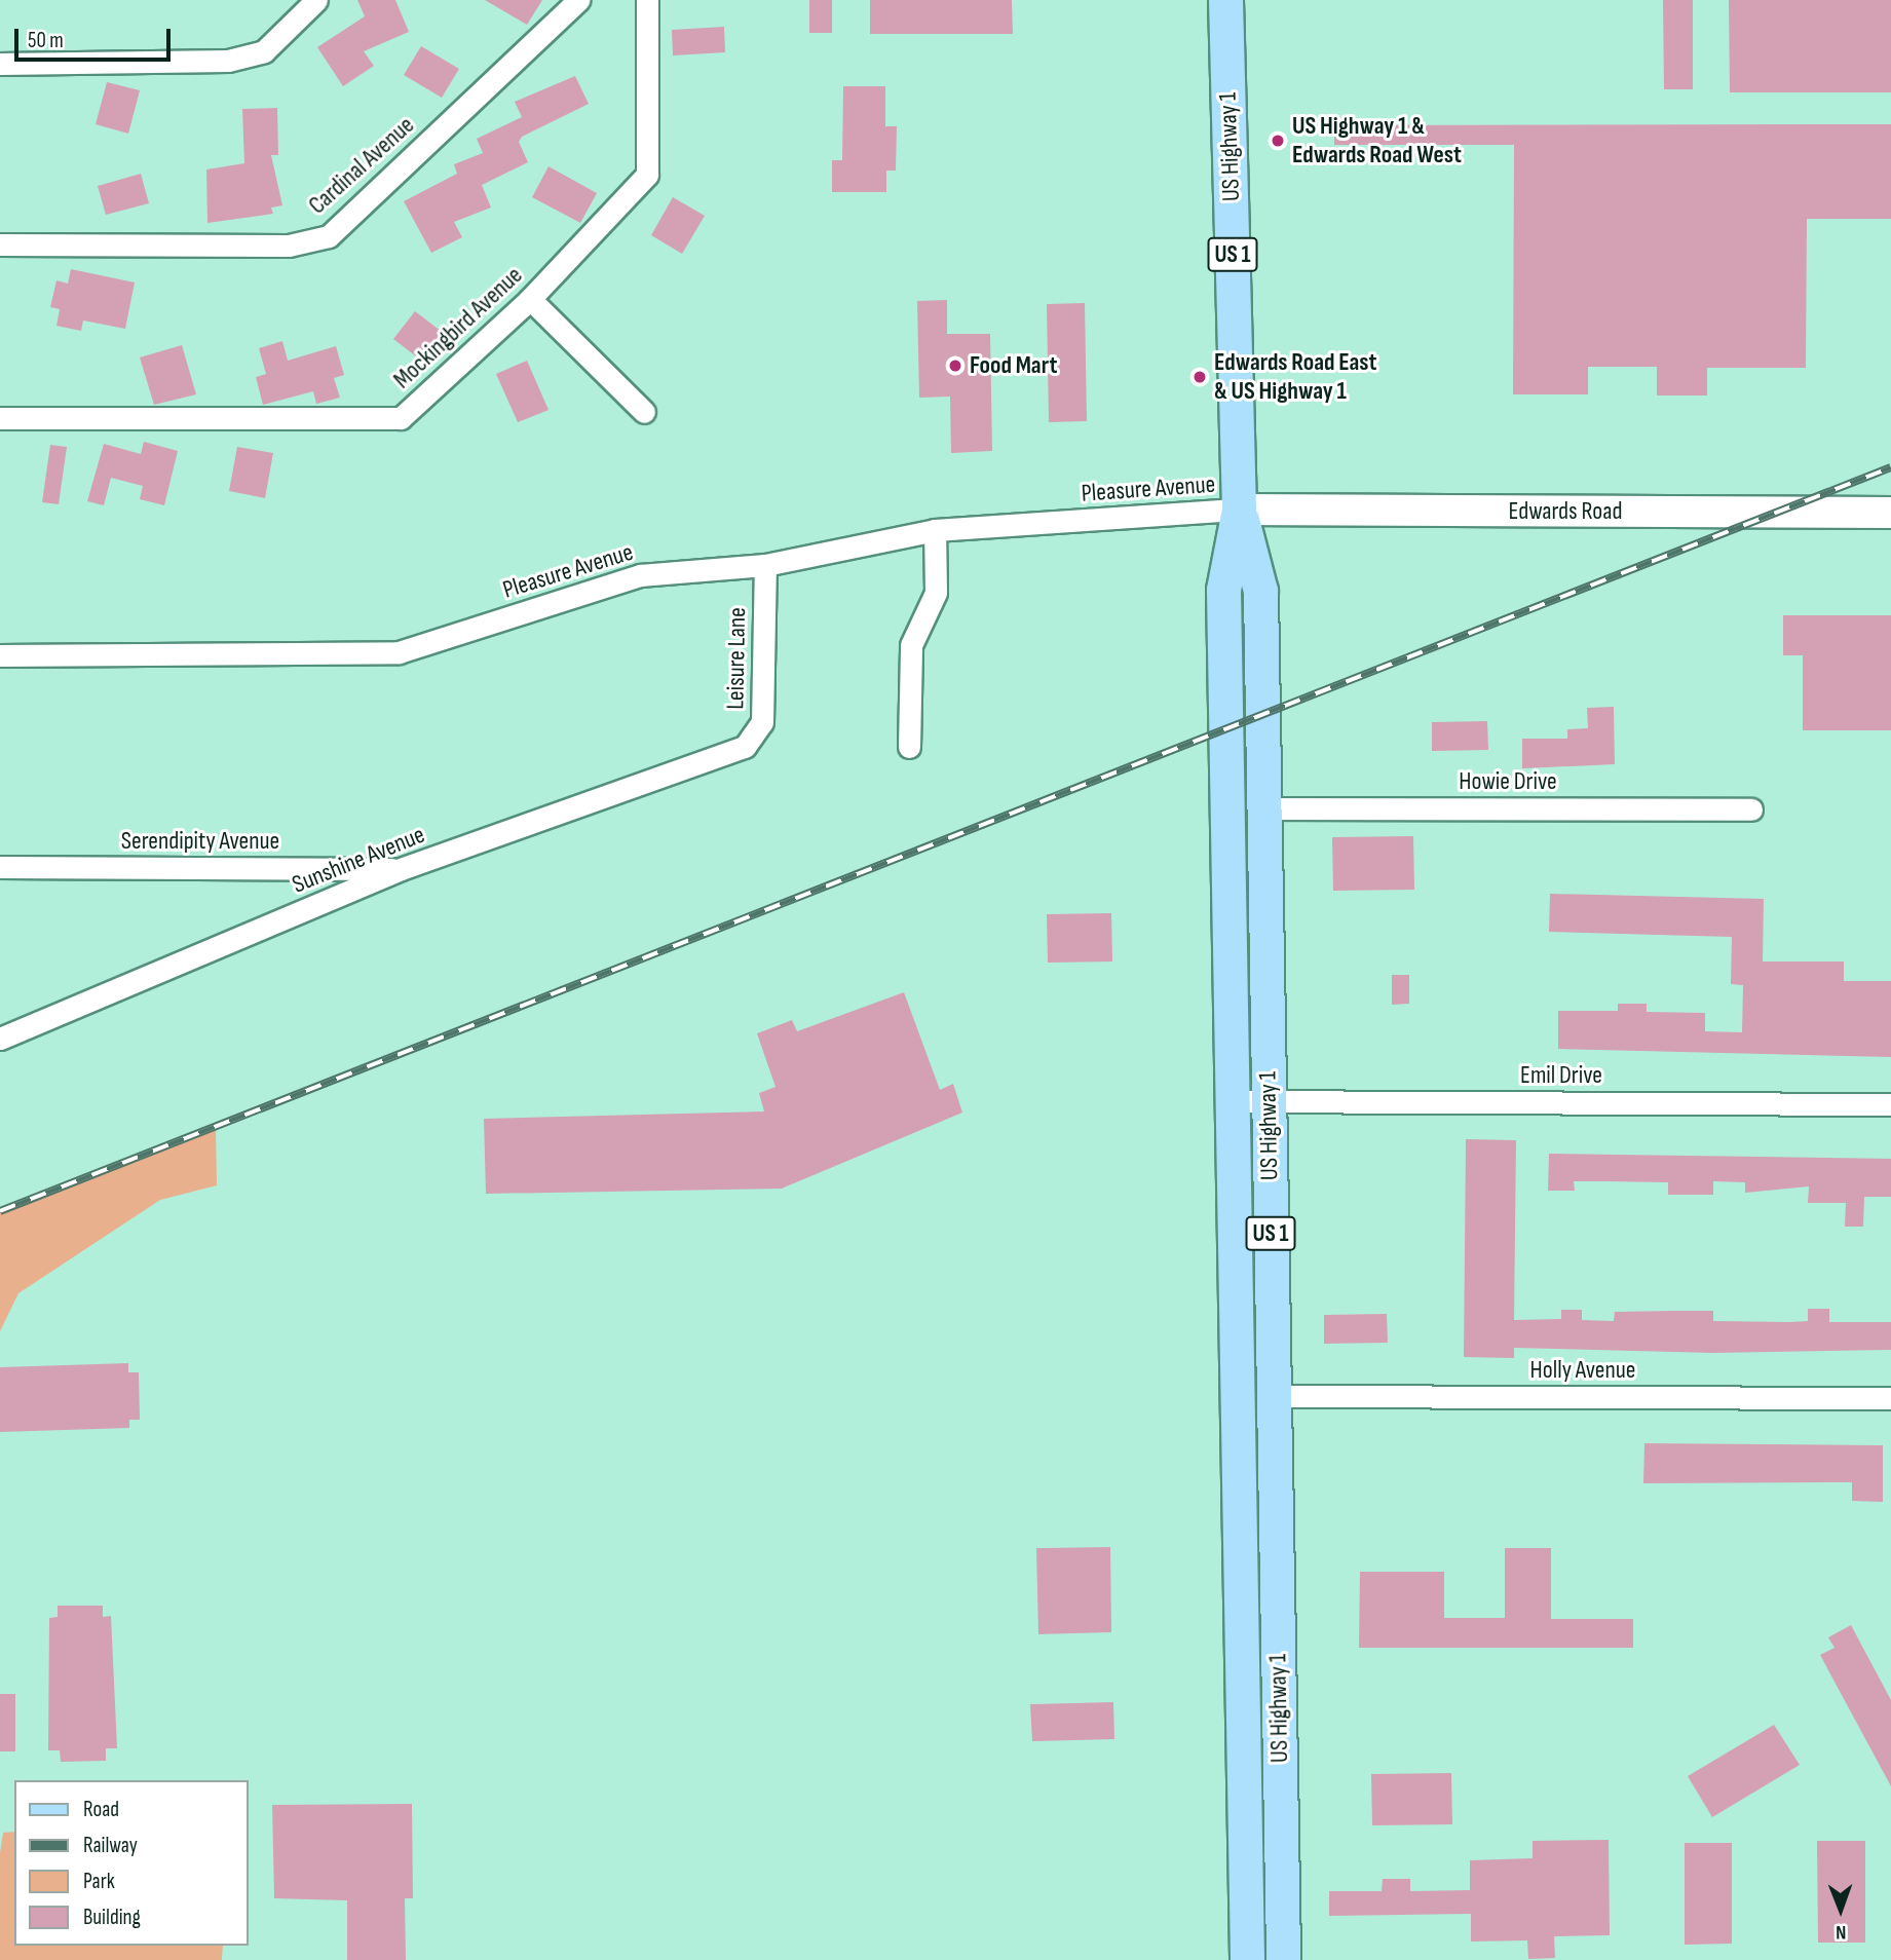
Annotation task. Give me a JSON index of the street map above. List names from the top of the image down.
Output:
{
  "streets": {
    "main road": ["US Highway 1", "US 1", "Edwards Road"],
    "street": [
      "Cardinal Avenue",
      "Mockingbird Avenue",
      "Pleasure Avenue",
      "Leisure Lane",
      "Howie Drive",
      "Serendipity Avenue",
      "Sunshine Avenue",
      "Emil Drive",
      "Holly Avenue"
    ]
  },
  "crossings": [
    ["US Highway 1", "Pleasure Avenue"],
    ["US Highway 1", "Edwards Road"],
    ["US Highway 1", "Howie Drive"],
    ["US Highway 1", "Emil Drive"],
    ["US Highway 1", "Holly Avenue"],
    ["Pleasure Avenue", "Edwards Road"],
    ["Pleasure Avenue", "Leisure Lane"],
    ["Leisure Lane", "Sunshine Avenue"],
    ["Serendipity Avenue", "Sunshine Avenue"]
  ],
  "places": ["US Highway 1 & Edwards Road West", "Food Mart", "Edwards Road East & US Highway 1"],
  "legend": [
    "Road",
    "Railway",
    "Park",
    "Building"
  ],
  "scale_bar": "50 m",
  "north": "bottom"
}
